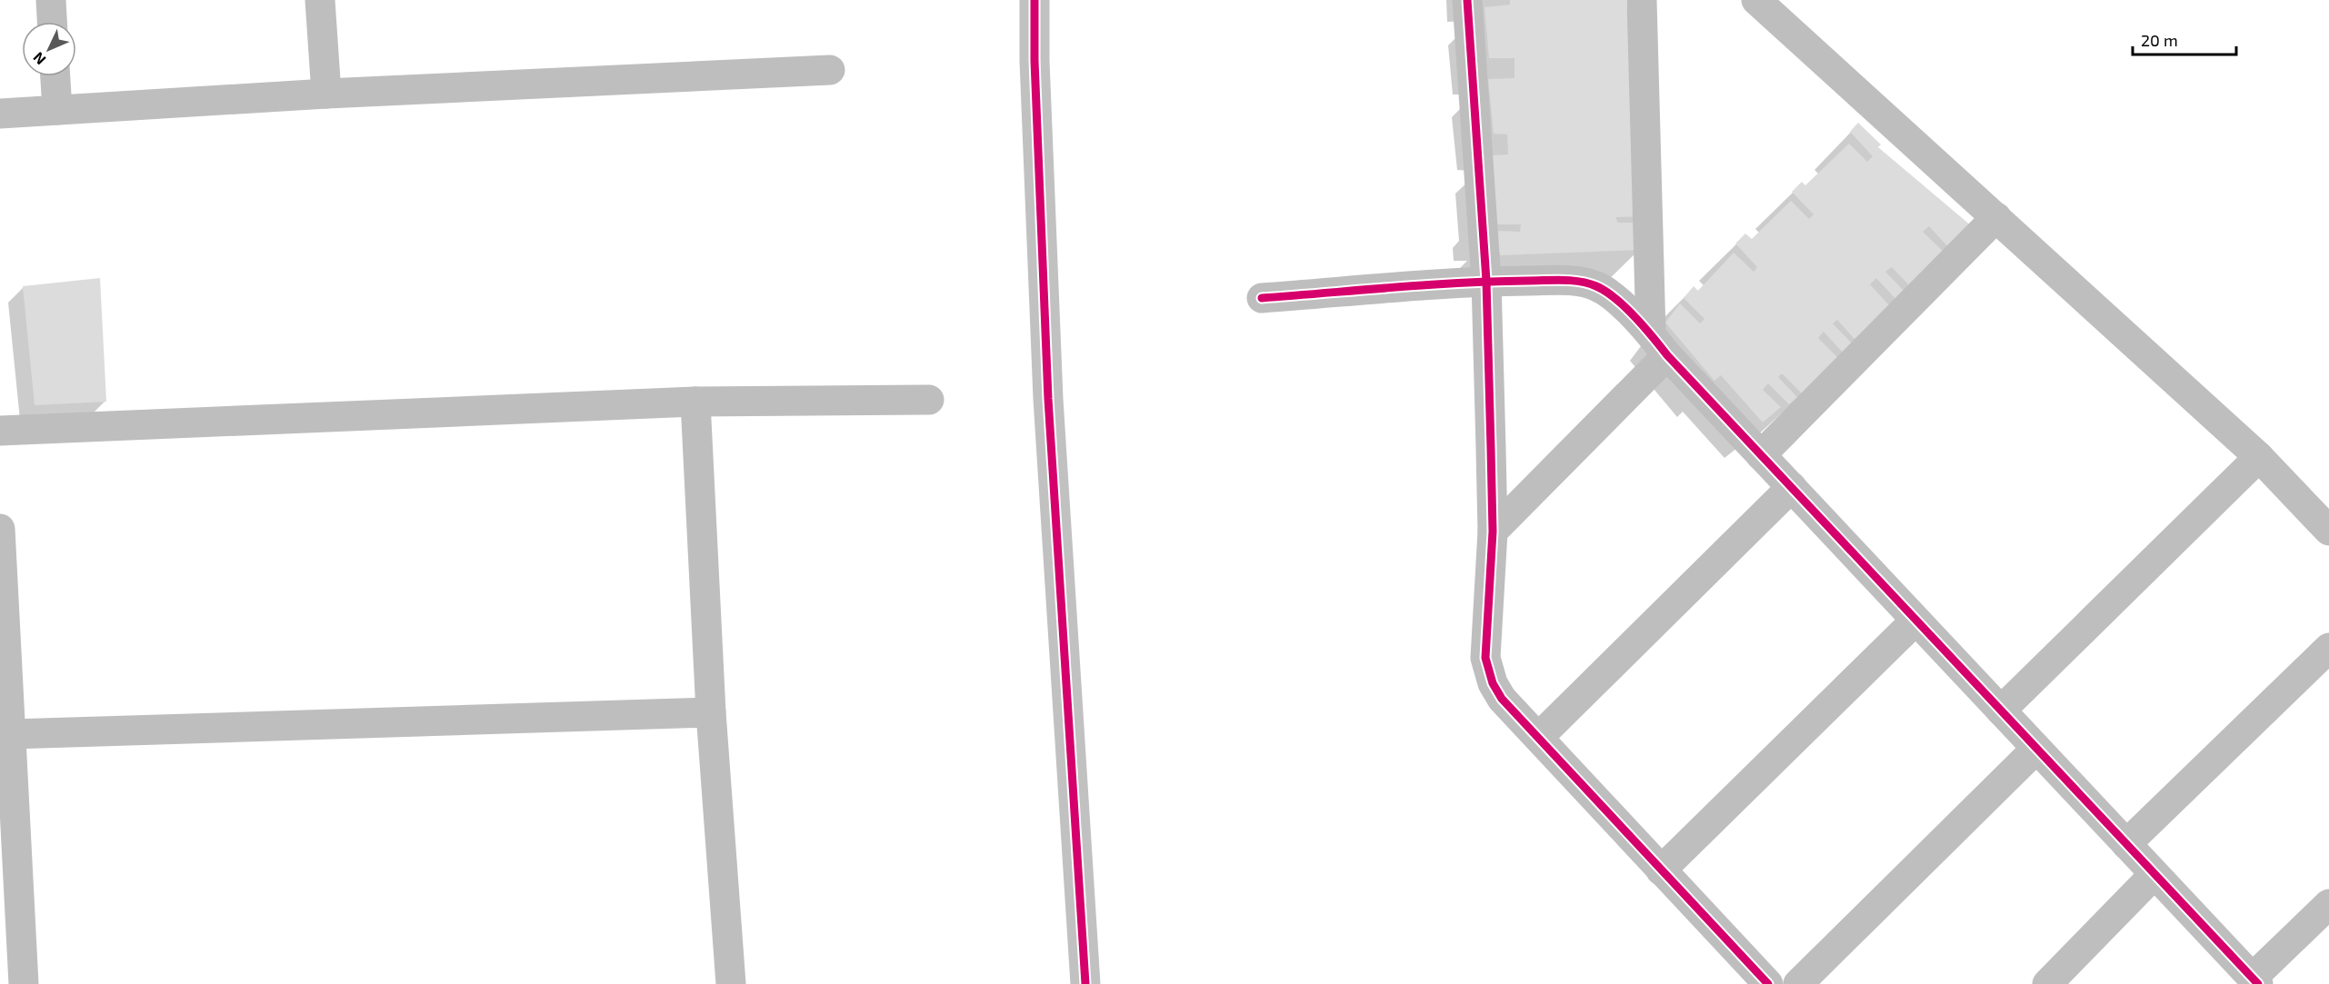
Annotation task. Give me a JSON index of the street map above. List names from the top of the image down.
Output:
{
  "scale_bar": "20 m",
  "north": "bottom left"
}
